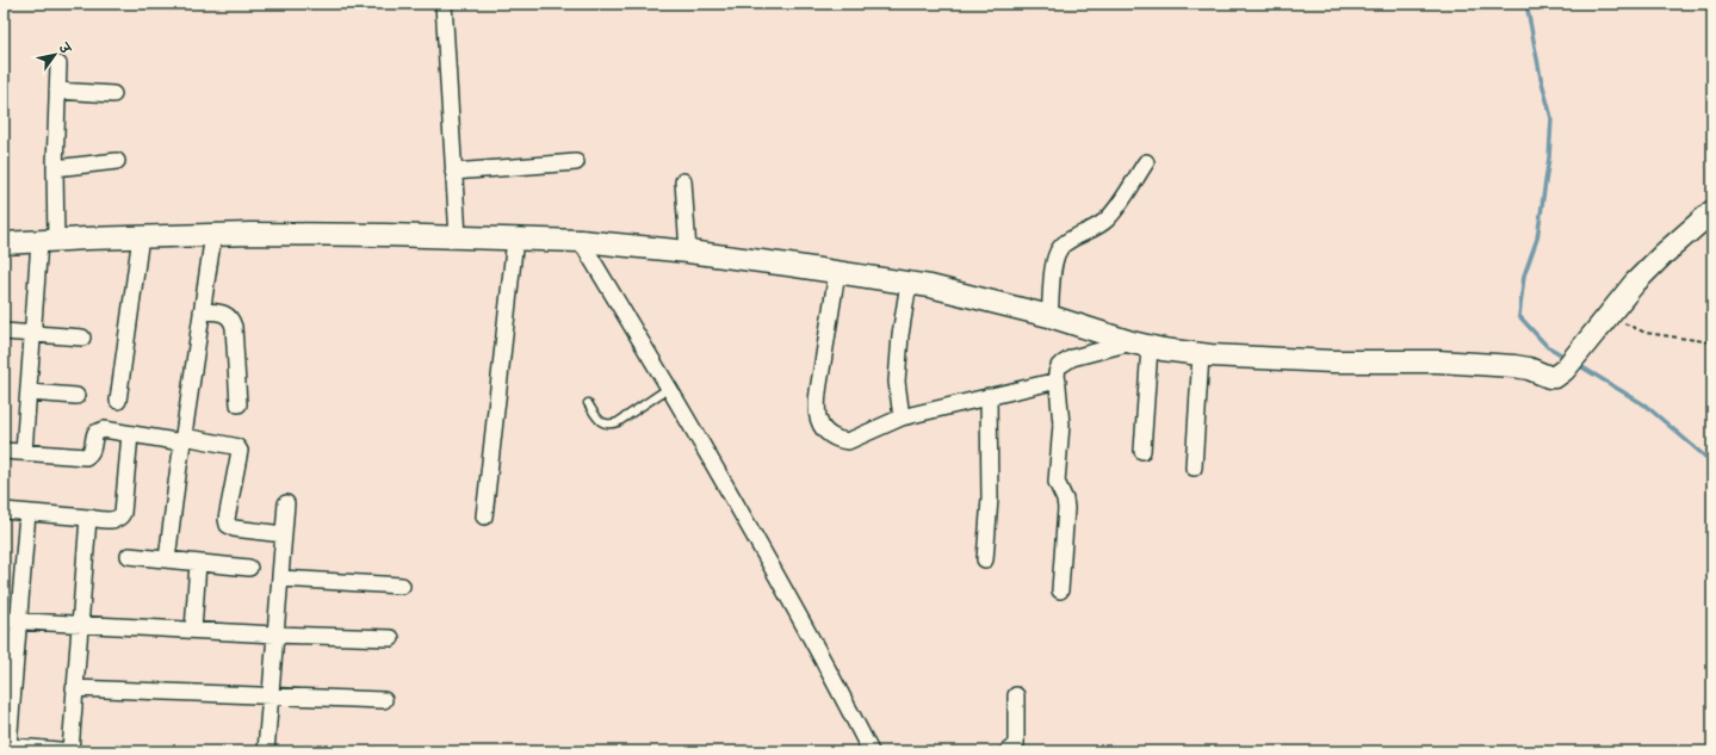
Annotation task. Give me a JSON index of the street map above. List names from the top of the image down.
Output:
{
  "north": "top right"
}
